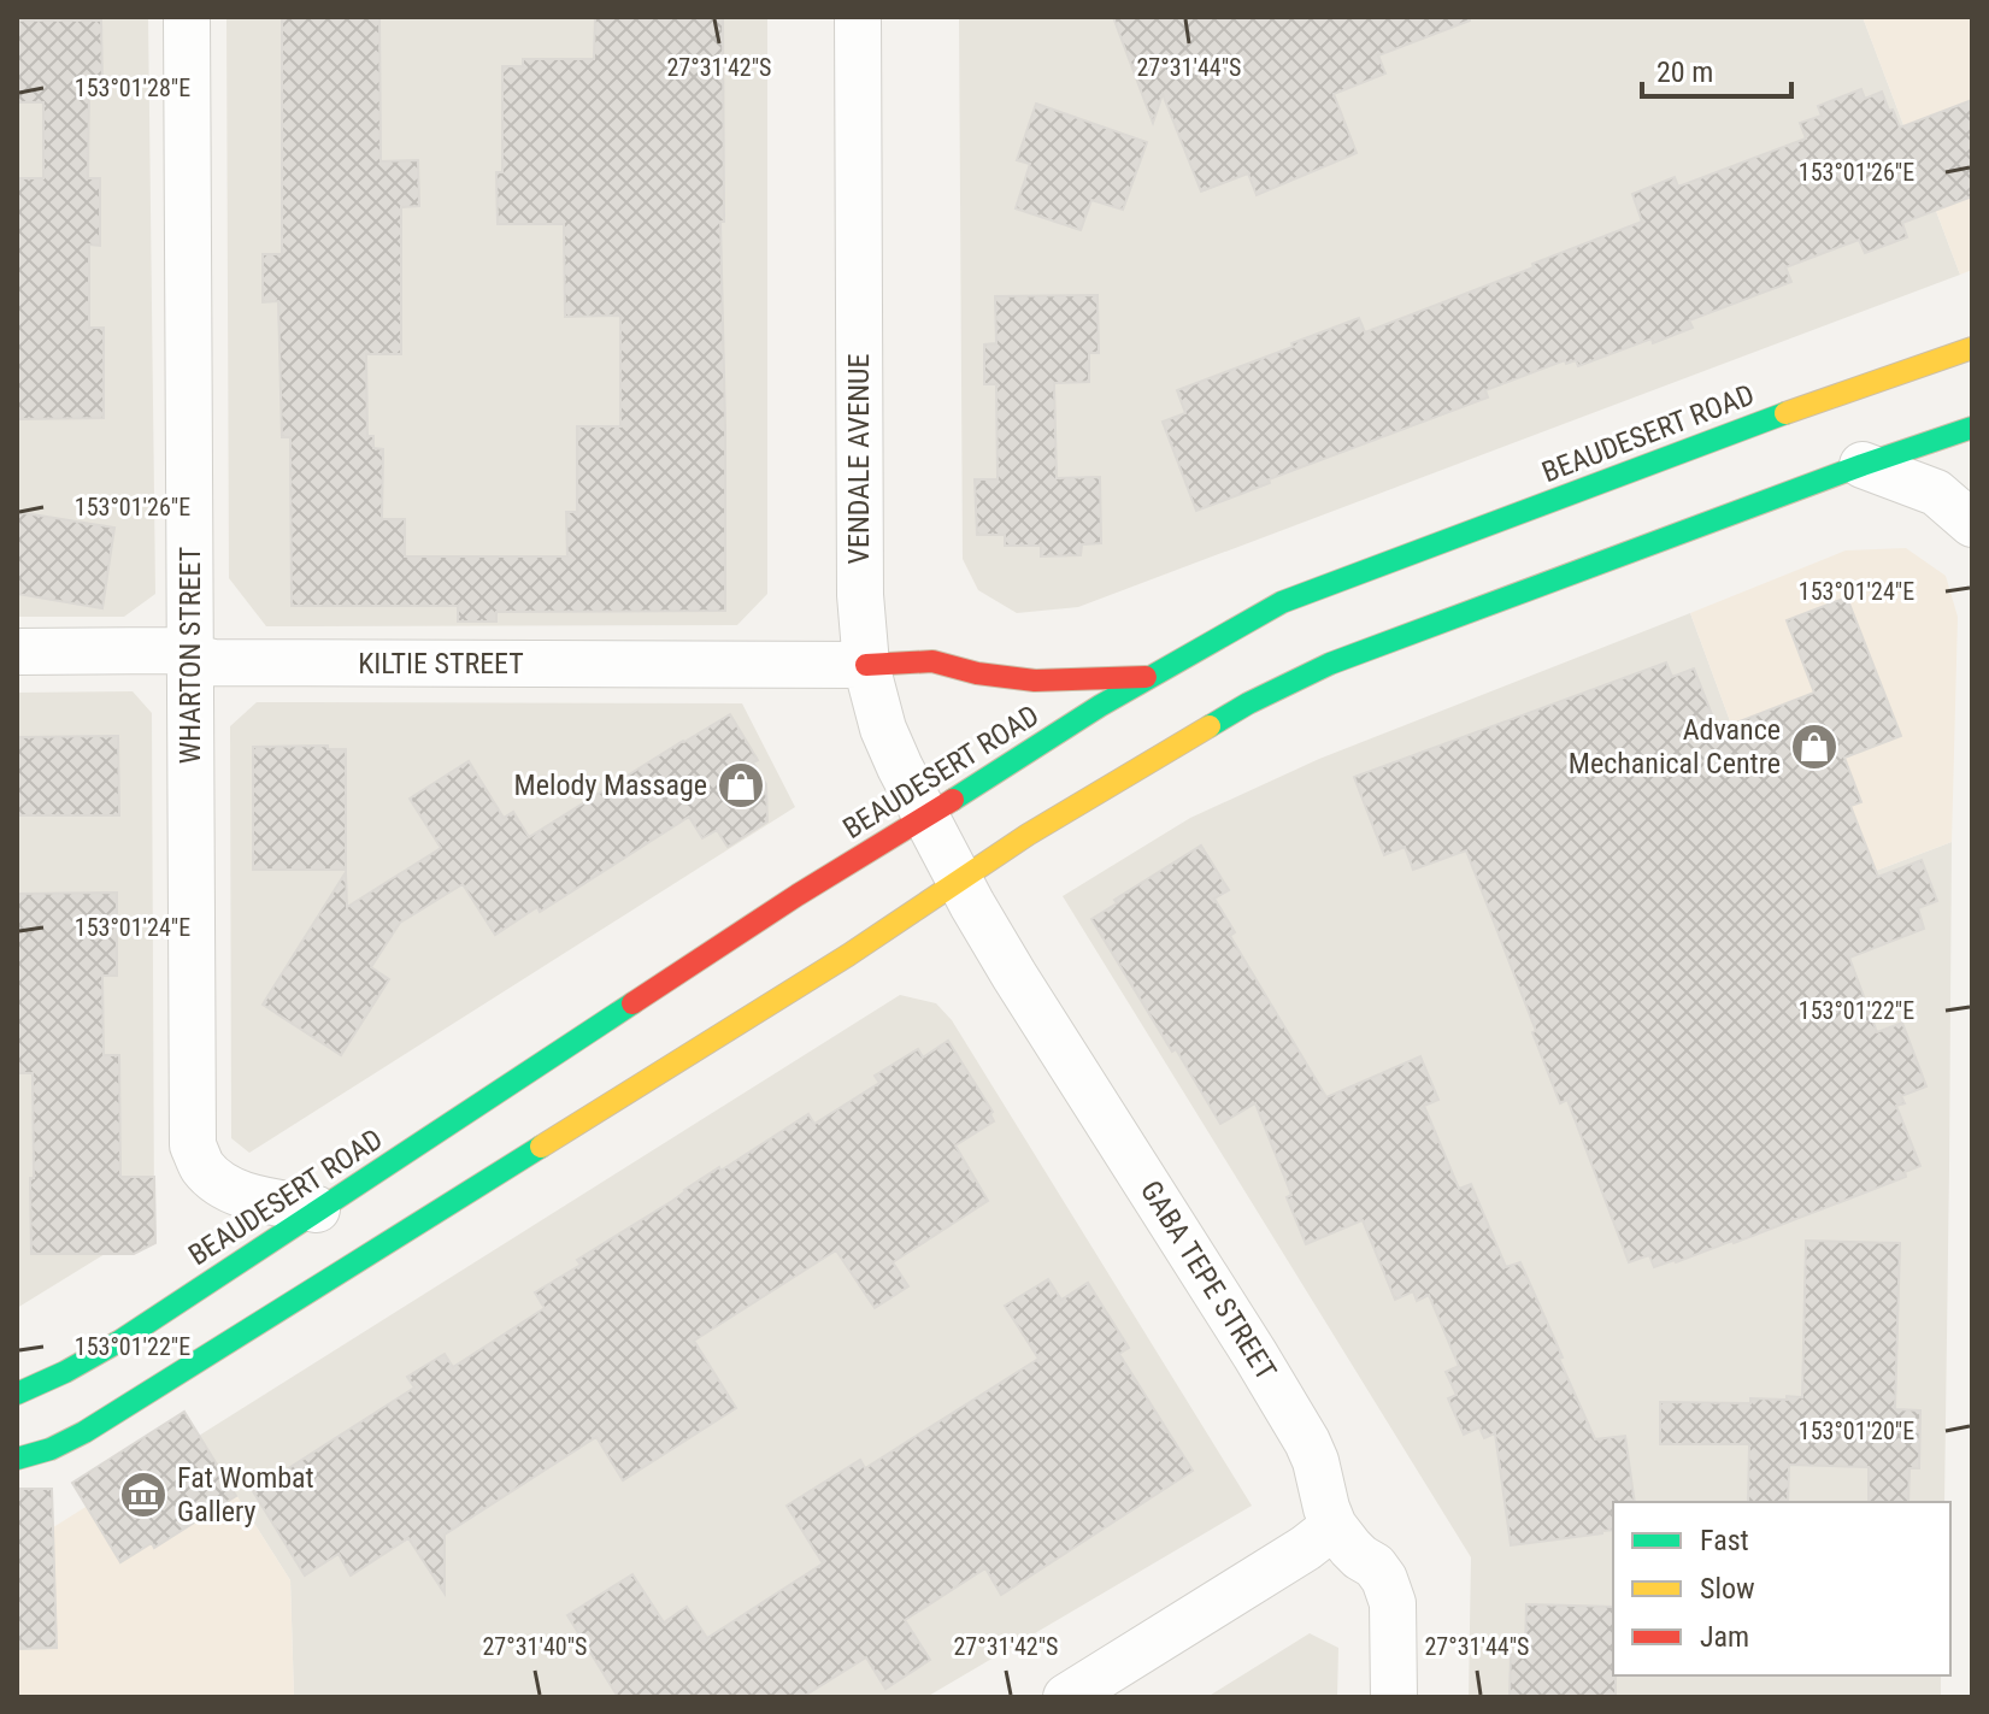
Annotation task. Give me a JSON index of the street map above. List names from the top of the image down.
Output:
{
  "streets": {
    "highway": ["BEAUDESERT ROAD"],
    "street": [
      "VENDALE AVENUE",
      "WHARTON STREET",
      "KILTIE STREET",
      "GABA TEPE STREET"
    ]
  },
  "crossings": [
    ["BEAUDESERT ROAD", "VENDALE AVENUE"],
    ["BEAUDESERT ROAD", "WHARTON STREET"],
    ["VENDALE AVENUE", "KILTIE STREET"],
    ["VENDALE AVENUE", "GABA TEPE STREET"],
    ["WHARTON STREET", "KILTIE STREET"]
  ],
  "places": {
    "shop": ["Advance Mechanical Centre", "Melody Massage"],
    "museum": ["Fat Wombat Gallery"]
  },
  "legend": ["Fast", "Slow", "Jam"],
  "scale_bar": "20 m",
  "coordinates": [
    "27°31'42\"S",
    "27°31'44\"S",
    "153°01'28\"E",
    "153°01'26\"E",
    "153°01'24\"E",
    "153°01'22\"E",
    "153°01'20\"E",
    "27°31'40\"S"
  ]
}
